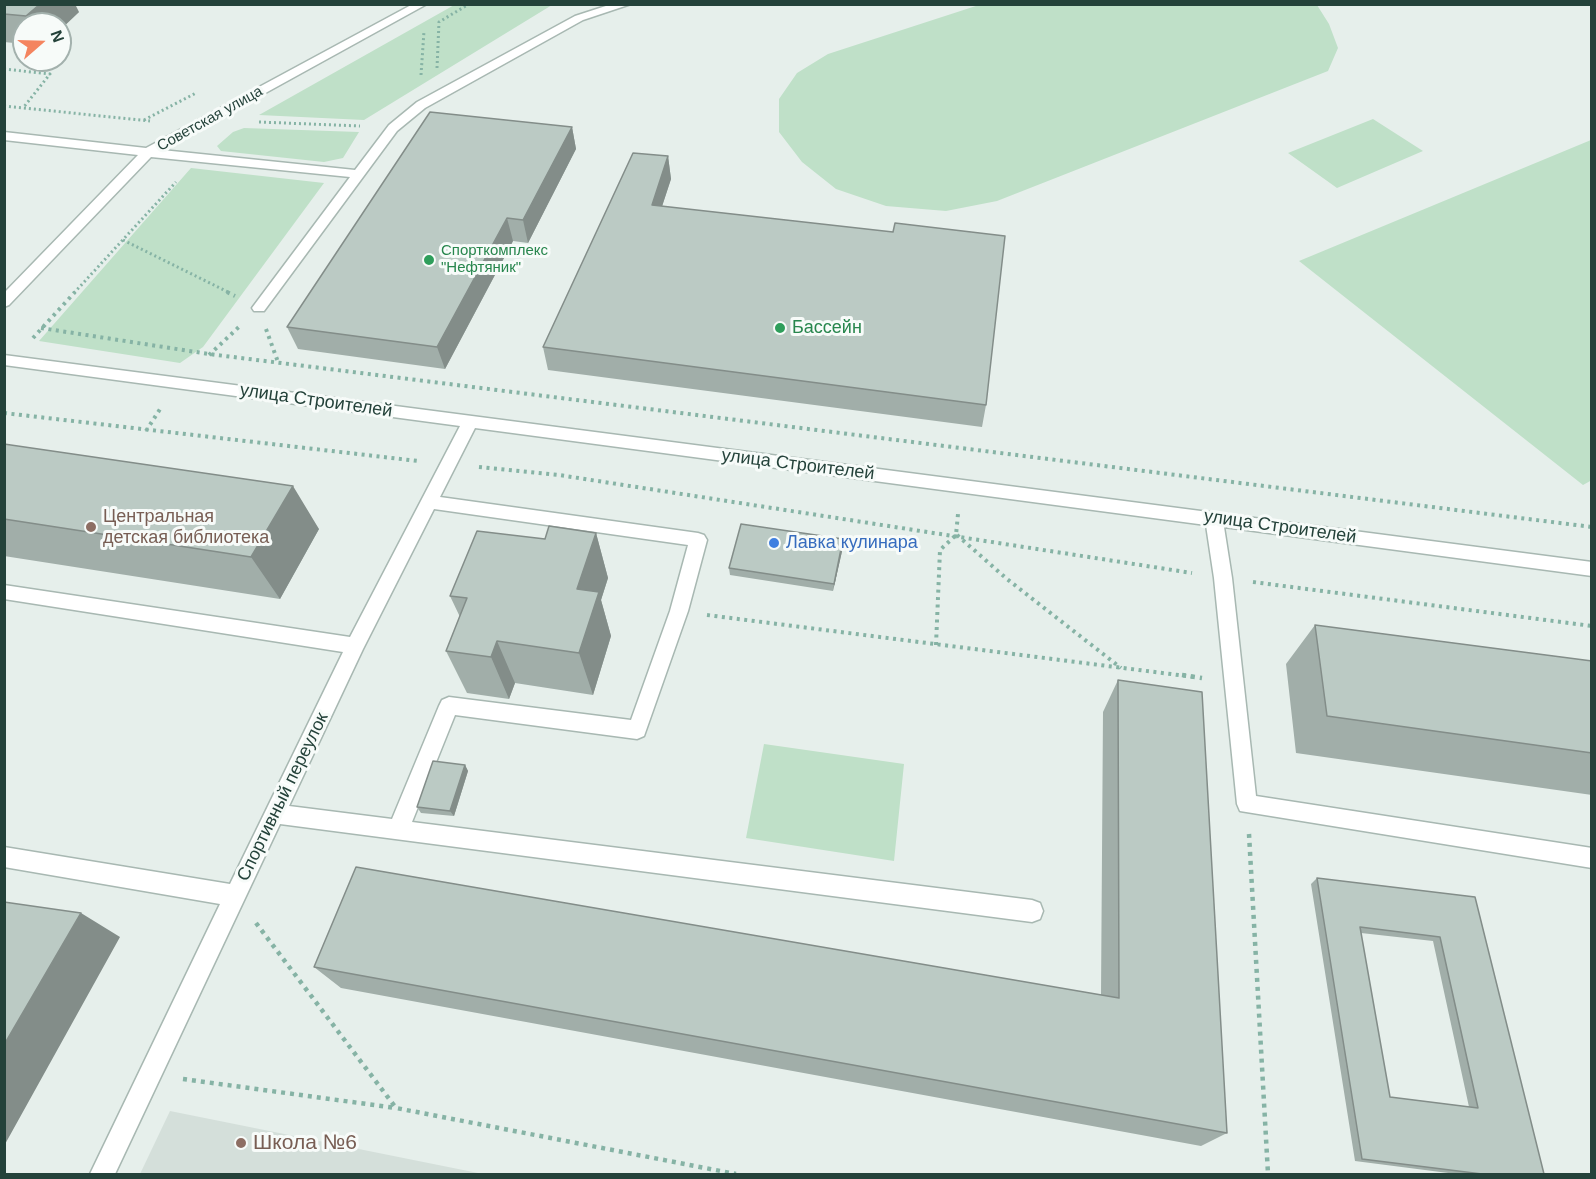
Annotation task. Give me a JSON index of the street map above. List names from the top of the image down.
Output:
{
  "streets": {
    "street": ["Советская улица", "улица Строителей", "Спортивный переулок"]
  },
  "crossings": [
    ["улица Строителей", "Спортивный переулок"]
  ],
  "places": [
    "Спорткомплекс \"Нефтяник\"",
    "Бассейн",
    "Центральная детская библиотека",
    "Лавка кулинара",
    "Школа №6"
  ],
  "north": "right"
}
